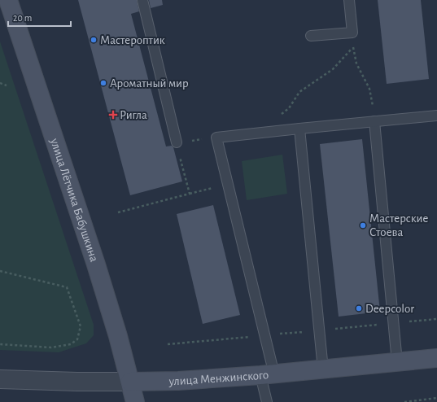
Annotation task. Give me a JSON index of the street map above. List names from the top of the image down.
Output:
{
  "streets": {
    "main road": ["улица Лётчика Бабушкина", "улица Менжинского"]
  },
  "crossings": [
    ["улица Лётчика Бабушкина", "улица Менжинского"]
  ],
  "places": {
    "other": [
      "Мастероптик",
      "Ароматный мир",
      "Мастерские Стоева",
      "Deepcolor"
    ],
    "health": ["Ригла"]
  },
  "scale_bar": "20 m"
}
